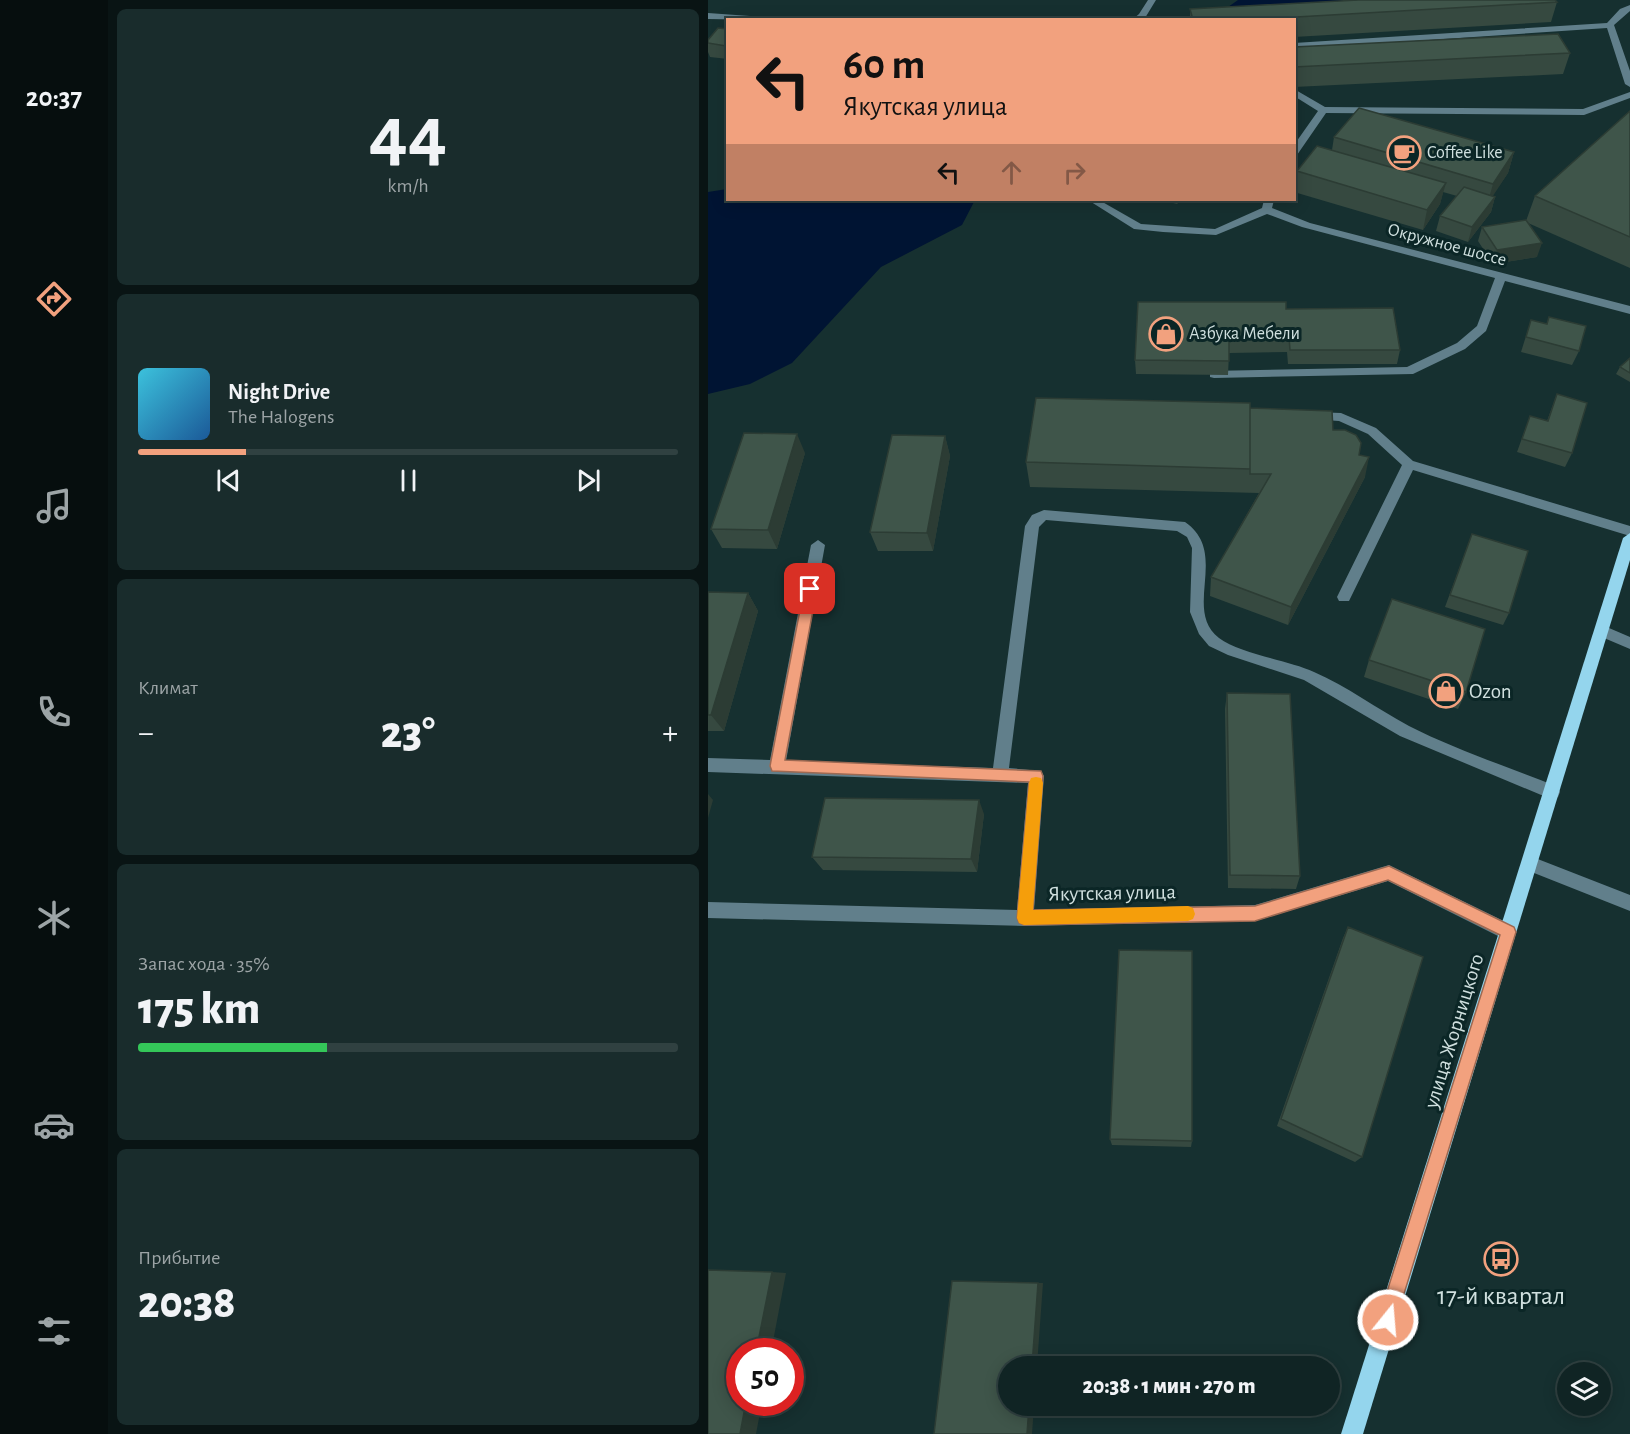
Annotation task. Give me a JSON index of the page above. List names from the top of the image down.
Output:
{
  "streets": {
    "main road": ["улица Жорницкого"],
    "street": ["Окружное шоссе", "Якутская улица"]
  },
  "crossings": [
    ["Якутская улица", "улица Жорницкого"]
  ],
  "places": {
    "cafe": ["Coffee Like"],
    "shop": ["Азбука Мебели", "Ozon"],
    "bus stop": ["17-й квартал"]
  },
  "page": {
    "tabs": "20:37",
    "tile": [
      ["44", "km/h"],
      "Климат",
      ["Запас хода · 35%", "175 km"],
      ["Прибытие", "20:38"]
    ],
    "turn": ["60 m", "Якутская улица"],
    "song": ["Night Drive", "The Halogens"],
    "heat": ["−", "23°", "+"],
    "limit": "50",
    "trip": "20:38 · 1 мин · 270 m"
  }
}
